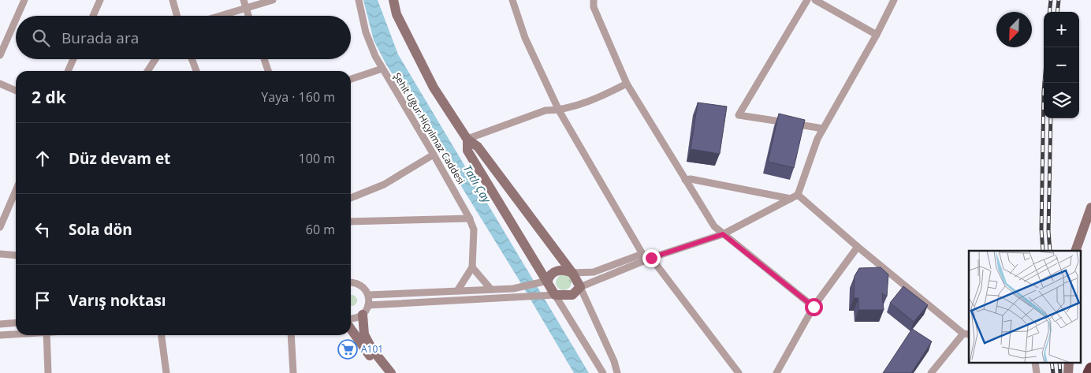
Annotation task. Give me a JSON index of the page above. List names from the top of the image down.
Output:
{
  "streets": {
    "street": ["Şehit Uğur Hiçyılmaz Caddesi"]
  },
  "water": ["Tatlı Çay"],
  "places": {
    "supermarket": ["A101"]
  },
  "north": "bottom left",
  "page": {
    "map_buttons": ["+", "−"],
    "search": "Burada ara",
    "heading": ["2 dk", "Yaya · 160 m"],
    "list": [
      ["Düz devam et", "100 m"],
      ["Sola dön", "60 m"],
      "Varış noktası"
    ]
  }
}
